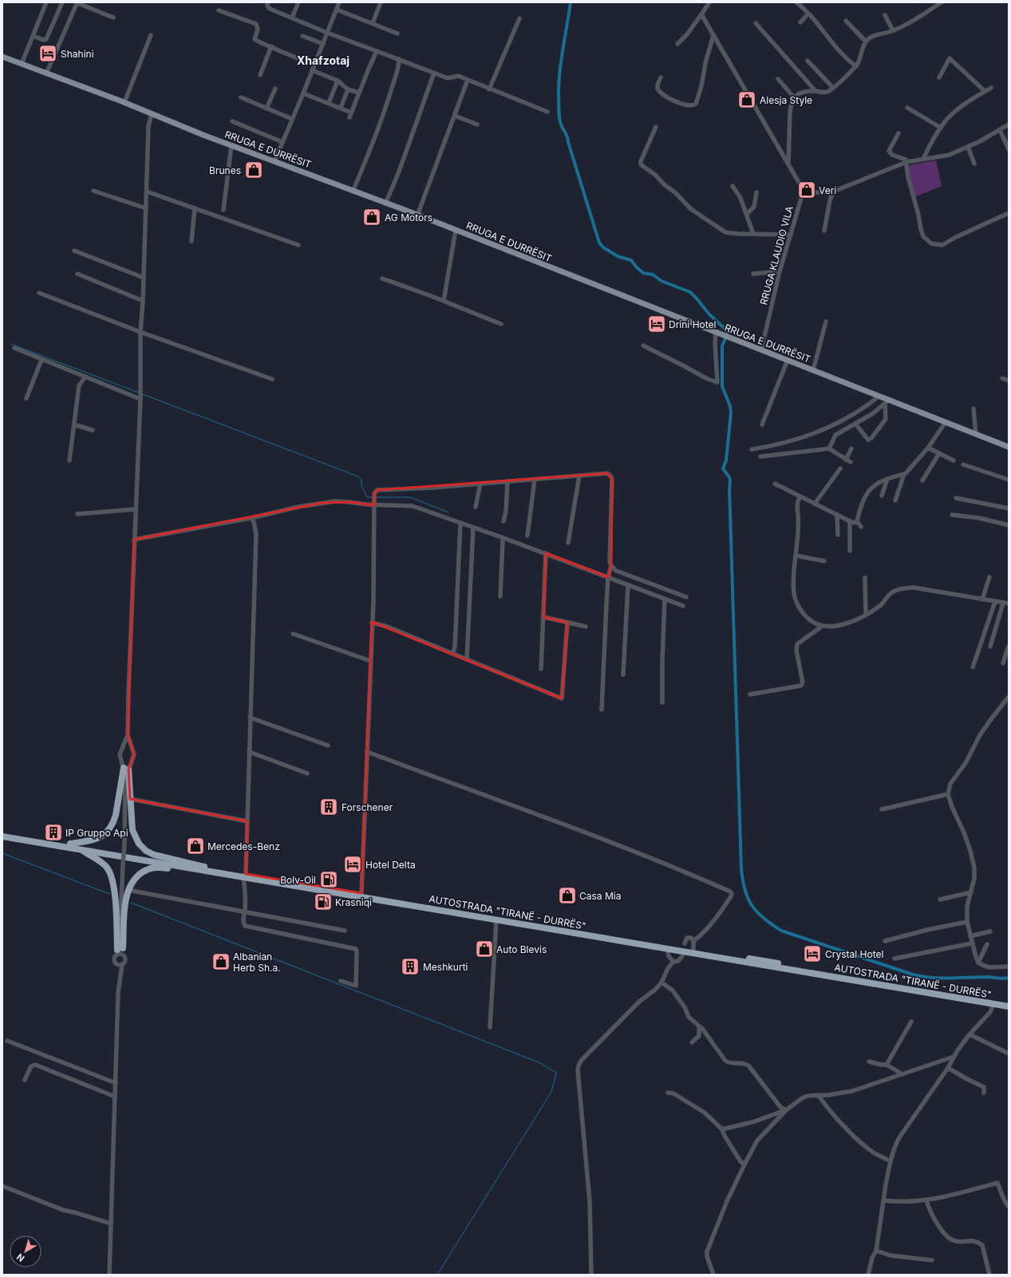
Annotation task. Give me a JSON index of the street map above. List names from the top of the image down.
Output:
{
  "streets": {
    "highway": ["AUTOSTRADA \"TIRANË - DURRËS\""],
    "main road": ["RRUGA E DURRËSIT"],
    "street": ["RRUGA KLAUDIO VILA"]
  },
  "crossings": [
    ["RRUGA E DURRËSIT", "RRUGA KLAUDIO VILA"]
  ],
  "districts": ["Xhafzotaj"],
  "places": {
    "hotel": [
      "Shahini",
      "Drini Hotel",
      "Hotel Delta",
      "Crystal Hotel"
    ],
    "shop": [
      "Alesja Style",
      "Brunes",
      "Veri",
      "AG Motors",
      "Mercedes-Benz",
      "Casa Mia",
      "Auto Blevis",
      "Albanian Herb Sh.a."
    ],
    "building": ["Forschener", "IP Gruppo Api", "Meshkurti"],
    "fuel station": ["Bolv-Oil", "Krasniqi"]
  },
  "north": "bottom left"
}
